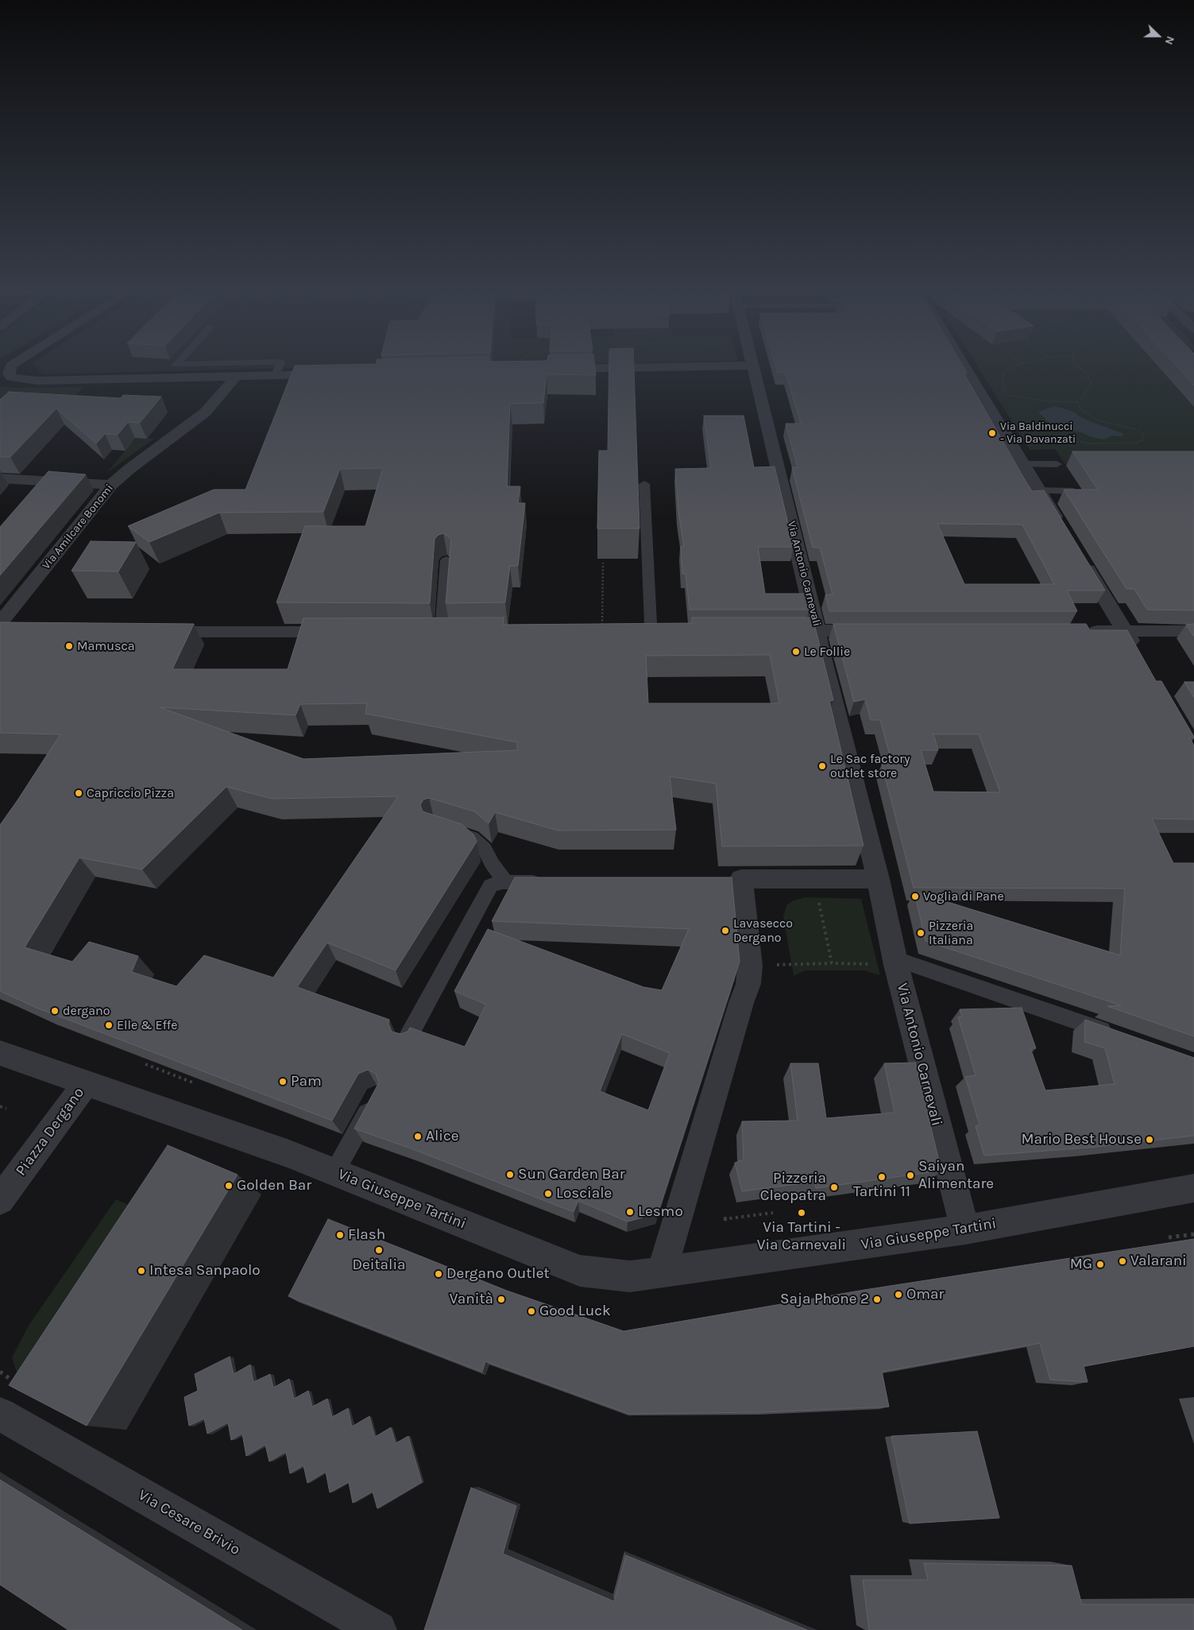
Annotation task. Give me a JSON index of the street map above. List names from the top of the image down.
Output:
{
  "streets": {
    "street": [
      "Via Amilcare Bonomi",
      "Via Antonio Carnevali",
      "Piazza Dergano",
      "Via Giuseppe Tartini",
      "Via Cesare Brivio"
    ]
  },
  "crossings": [
    ["Via Antonio Carnevali", "Via Giuseppe Tartini"],
    ["Piazza Dergano", "Via Giuseppe Tartini"]
  ],
  "places": [
    "Via Baldinucci - Via Davanzati",
    "Mamusca",
    "Le Follie",
    "Le Sac factory outlet store",
    "Capriccio Pizza",
    "Voglia di Pane",
    "Lavasecco Dergano",
    "Pizzeria Italiana",
    "dergano",
    "Elle & Effe",
    "Pam",
    "Alice",
    "Mario Best House",
    "Sun Garden Bar",
    "Saiyan Alimentare",
    "Tartini 11",
    "Golden Bar",
    "Pizzeria Cleopatra",
    "Losciale",
    "Lesmo",
    "Via Tartini - Via Carnevali",
    "Flash",
    "Deitalia",
    "Valarani",
    "MG",
    "Intesa Sanpaolo",
    "Dergano Outlet",
    "Omar",
    "Vanità",
    "Saja Phone 2",
    "Good Luck"
  ],
  "north": "right"
}
